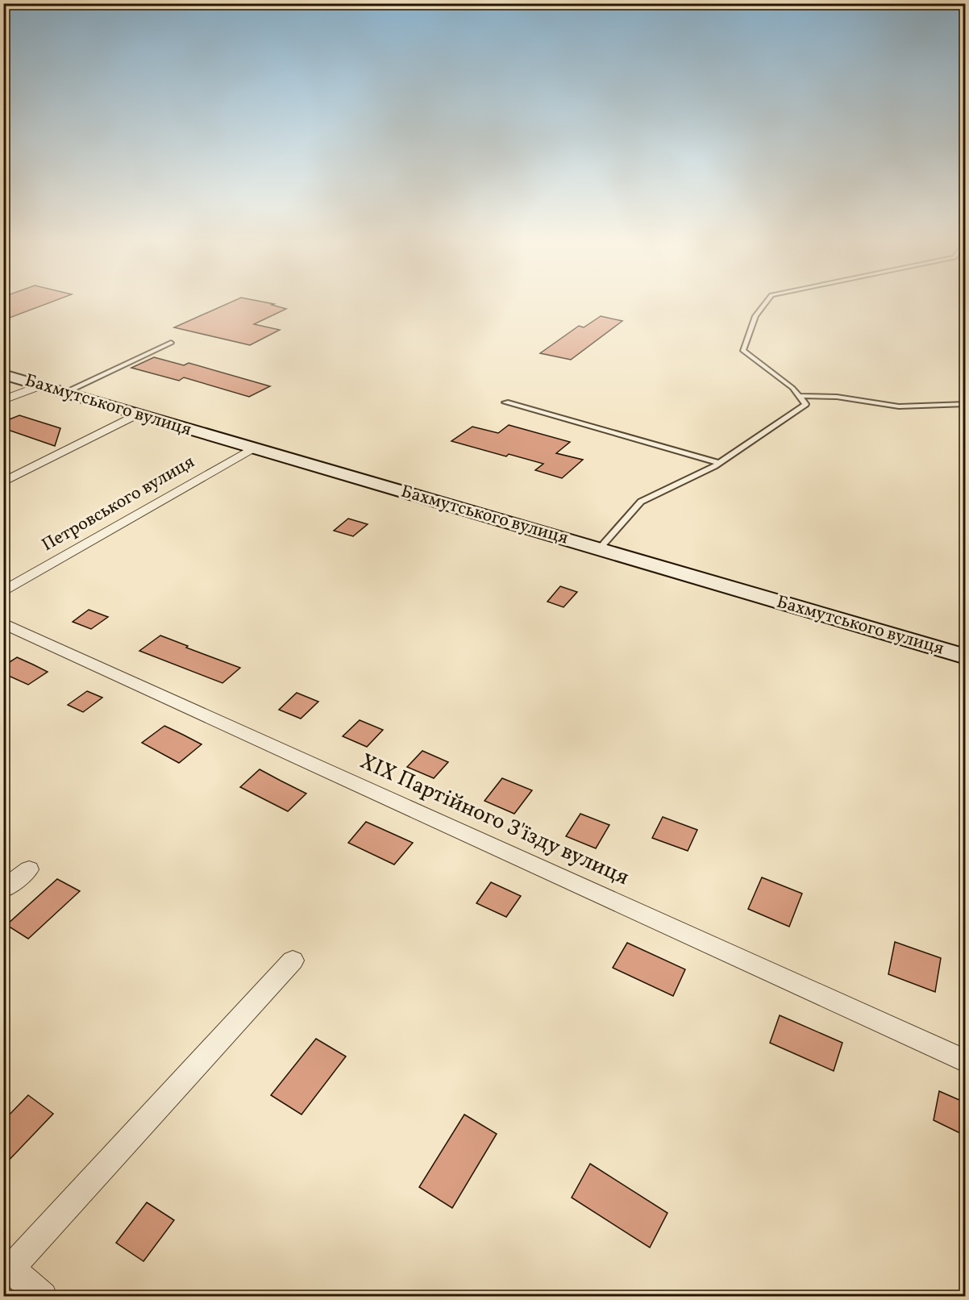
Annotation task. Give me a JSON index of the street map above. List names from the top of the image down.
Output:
{
  "streets": {
    "main road": ["Бахмутського вулиця"],
    "street": ["Петровського вулиця", "XIX Партійного З'їзду вулиця"]
  },
  "crossings": [
    ["Бахмутського вулиця", "Петровського вулиця"]
  ]
}
